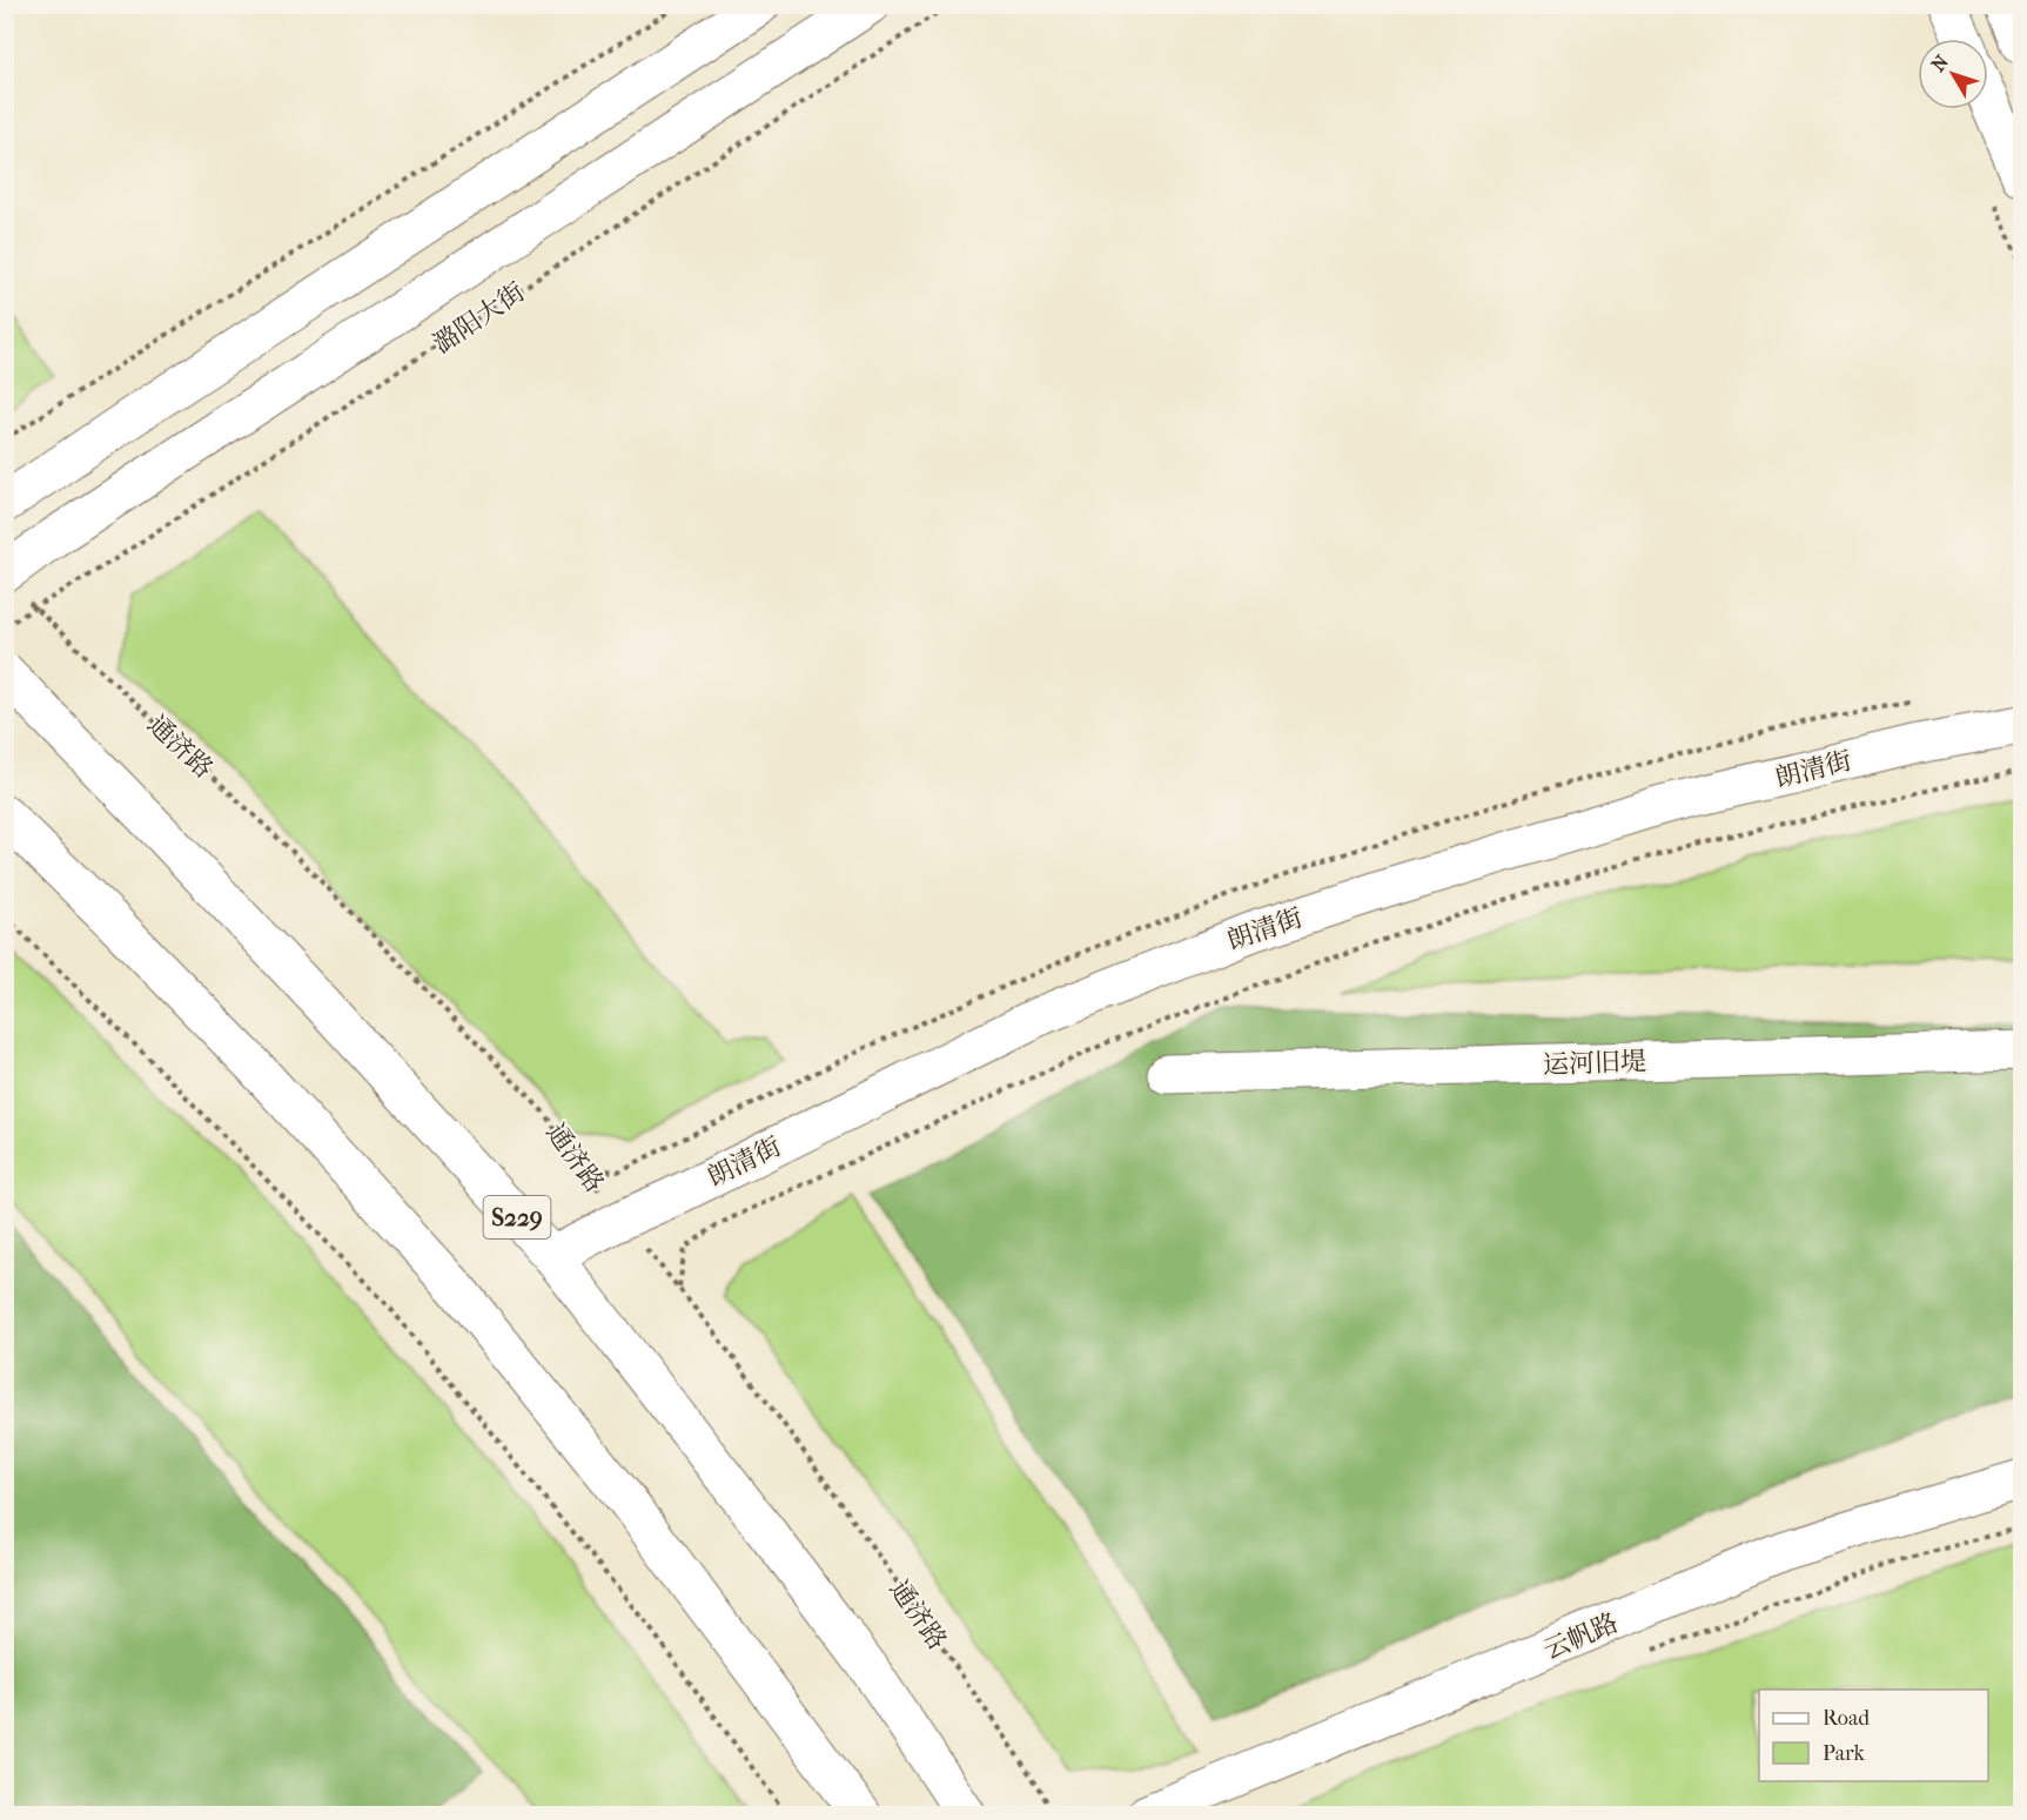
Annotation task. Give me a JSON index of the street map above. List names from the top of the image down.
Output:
{
  "streets": {
    "main road": [
      "潞阳大街",
      "朗清街",
      "运河旧堤",
      "S229",
      "云帆路"
    ],
    "path": ["通济路"]
  },
  "crossings": [
    ["潞阳大街", "通济路"],
    ["通济路", "朗清街"],
    ["朗清街", "S229"]
  ],
  "legend": ["Road", "Park"],
  "north": "top left"
}
